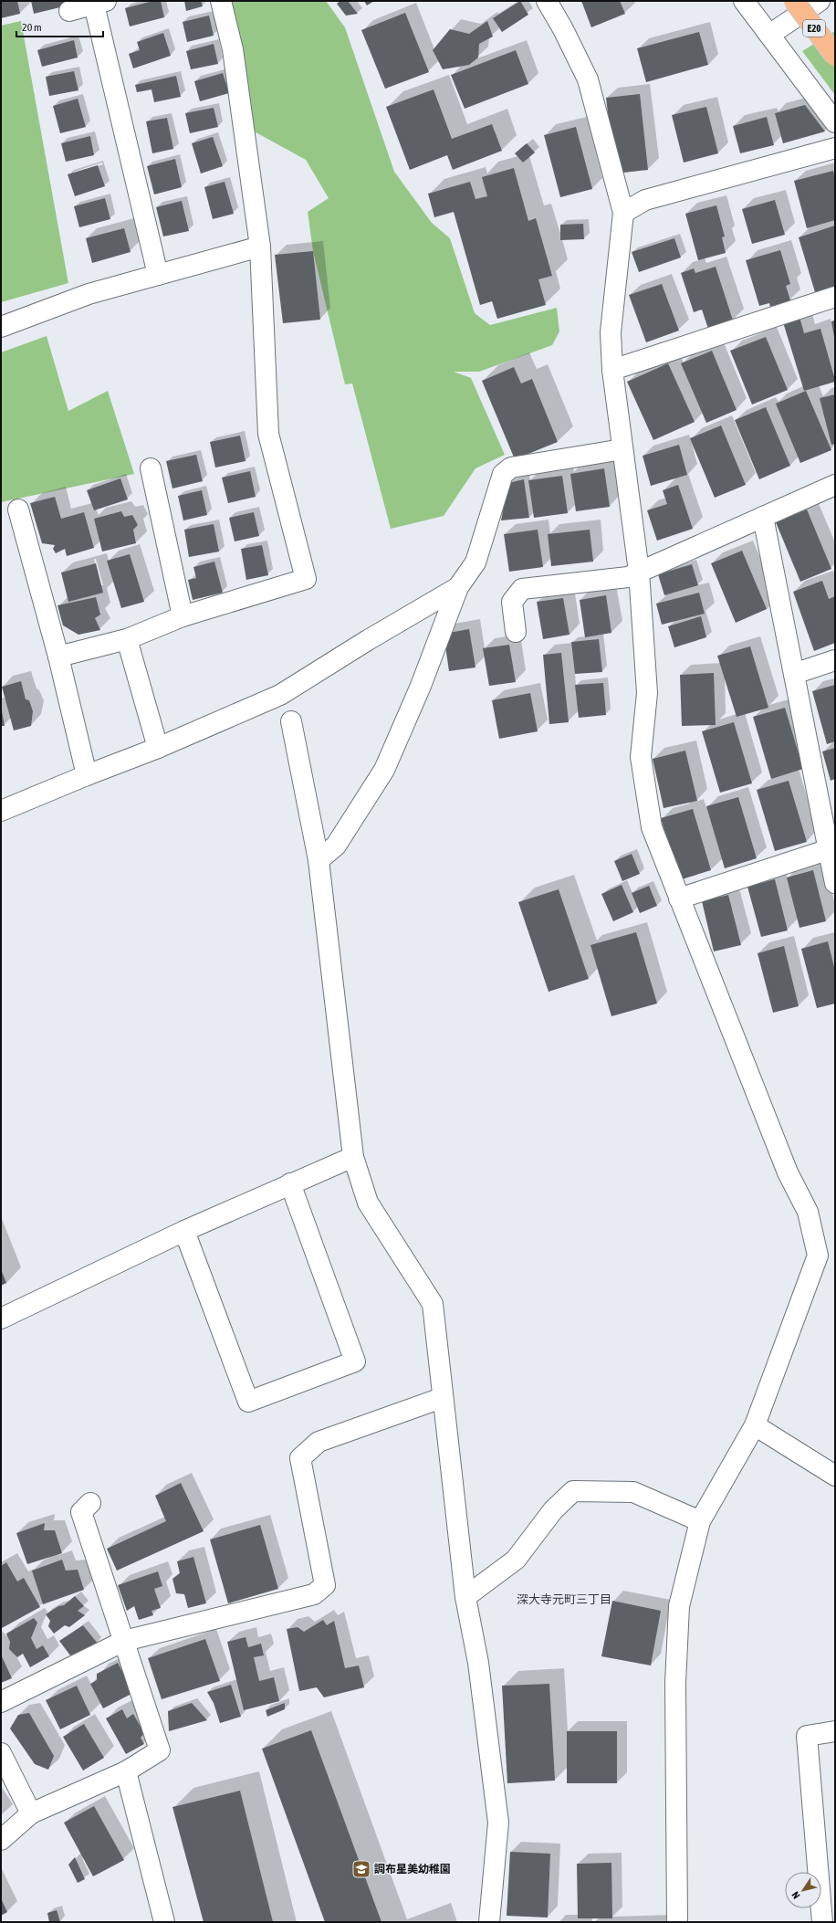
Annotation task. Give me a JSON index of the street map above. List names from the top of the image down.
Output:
{
  "streets": {
    "highway": ["E20"]
  },
  "districts": ["深大寺元町三丁目"],
  "places": {
    "school or university": ["調布星美幼稚園"]
  },
  "scale_bar": "20 m",
  "north": "bottom left"
}
